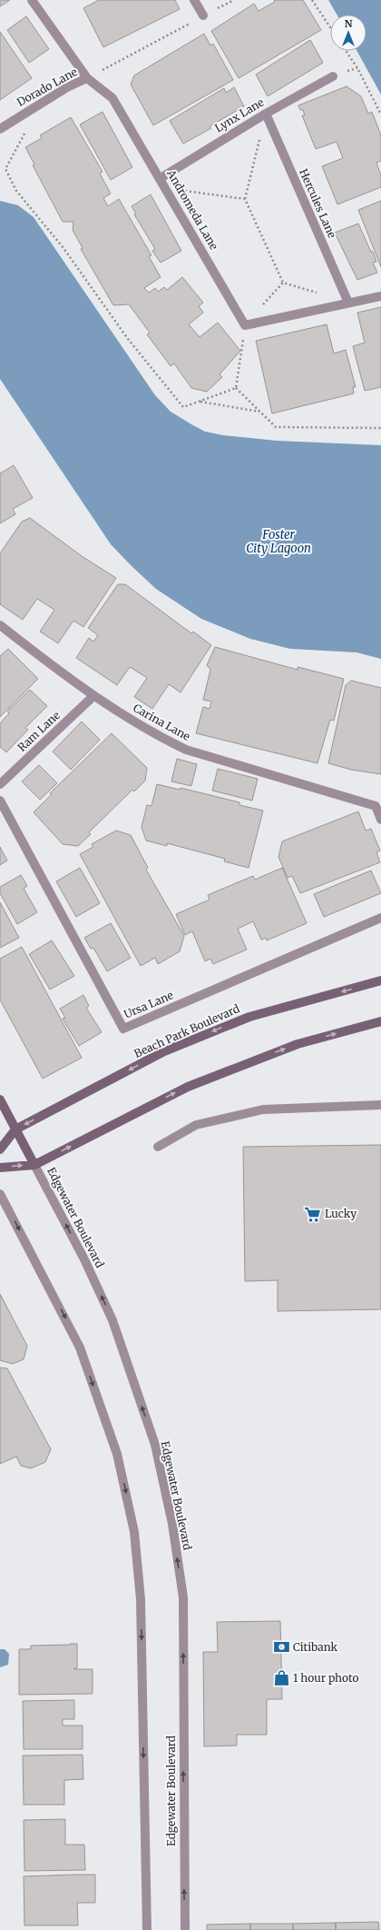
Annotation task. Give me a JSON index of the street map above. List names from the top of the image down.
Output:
{
  "streets": {
    "main road": ["Beach Park Boulevard", "Edgewater Boulevard"],
    "street": [
      "Dorado Lane",
      "Lynx Lane",
      "Hercules Lane",
      "Andromeda Lane",
      "Carina Lane",
      "Ram Lane",
      "Ursa Lane"
    ]
  },
  "crossings": [
    ["Dorado Lane", "Andromeda Lane"],
    ["Lynx Lane", "Hercules Lane"],
    ["Lynx Lane", "Andromeda Lane"],
    ["Carina Lane", "Ram Lane"],
    ["Beach Park Boulevard", "Edgewater Boulevard"]
  ],
  "one_way": ["Edgewater Boulevard"],
  "water": ["Foster City Lagoon"],
  "places": {
    "supermarket": ["Lucky"],
    "bank": ["Citibank"],
    "shop": ["1 hour photo"]
  },
  "north": "top"
}
